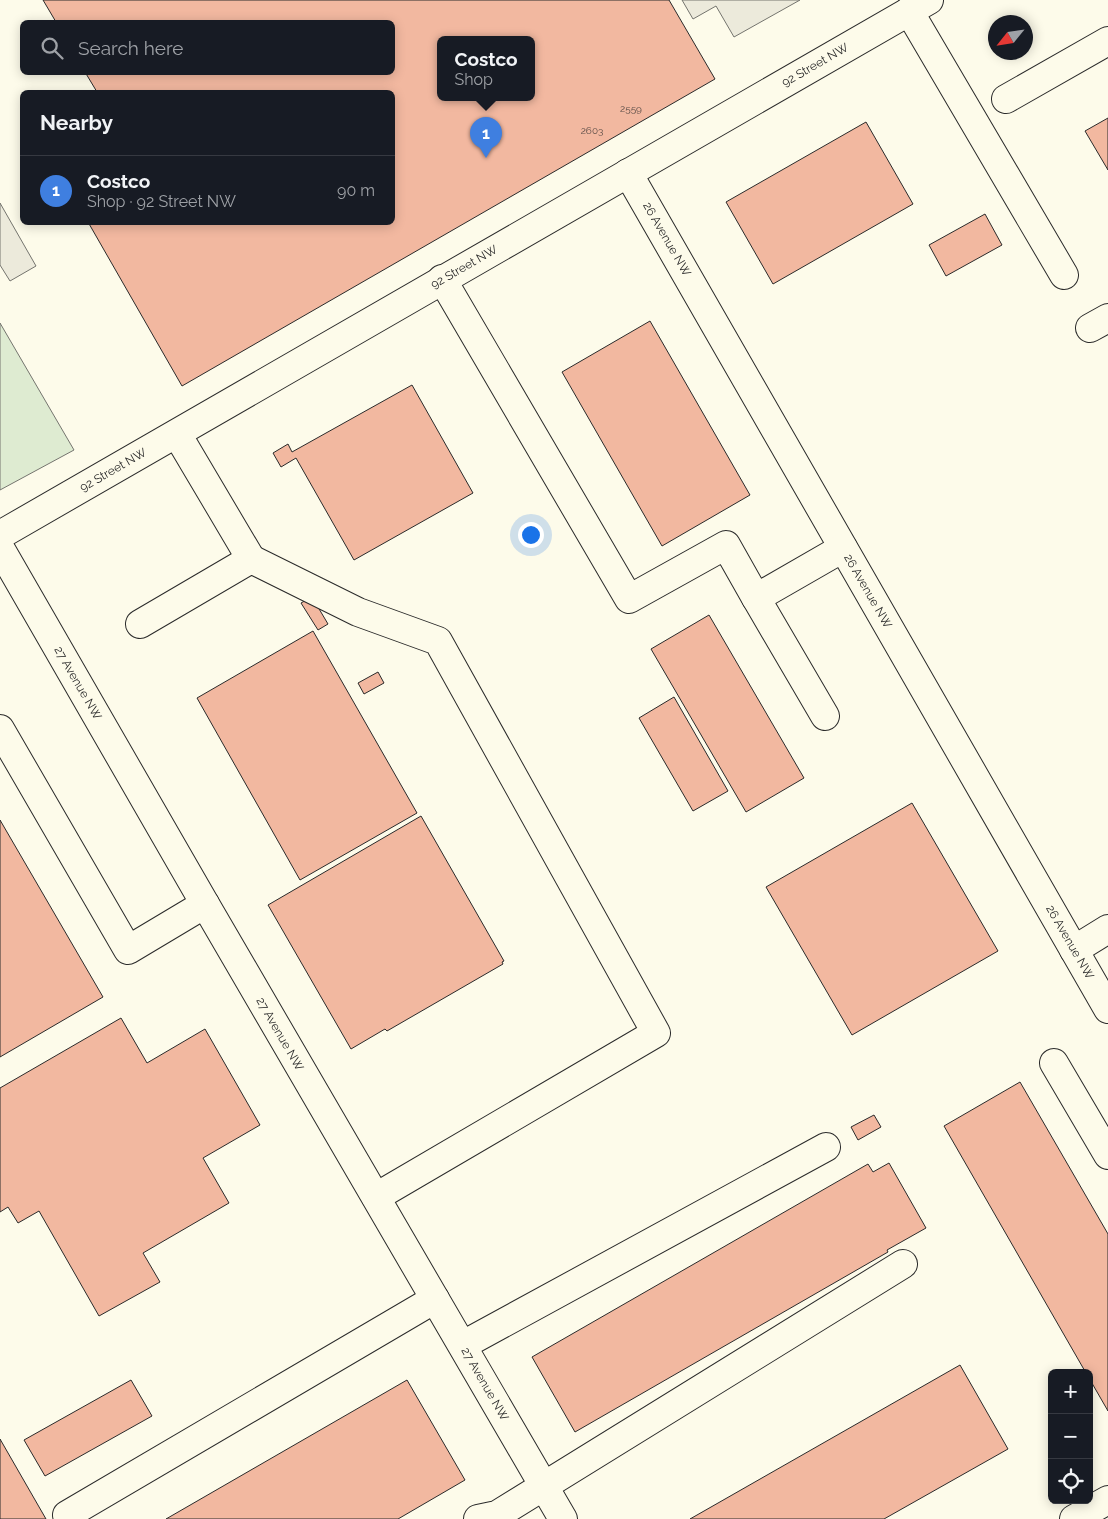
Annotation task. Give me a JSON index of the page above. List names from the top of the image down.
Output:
{
  "streets": {
    "street": ["92 Street NW", "26 Avenue NW", "27 Avenue NW"]
  },
  "crossings": [
    ["92 Street NW", "26 Avenue NW"]
  ],
  "house_numbers": ["2559", "2603"],
  "north": "bottom left",
  "page": {
    "search": "Search here",
    "popup": ["Costco", "Shop"],
    "heading": "Nearby",
    "pins": "1",
    "list": [
      {
        "mark": "1",
        "name": "Costco",
        "note": "Shop · 92 Street NW",
        "value": "90 m"
      }
    ],
    "map_buttons": ["+", "−"]
  }
}
